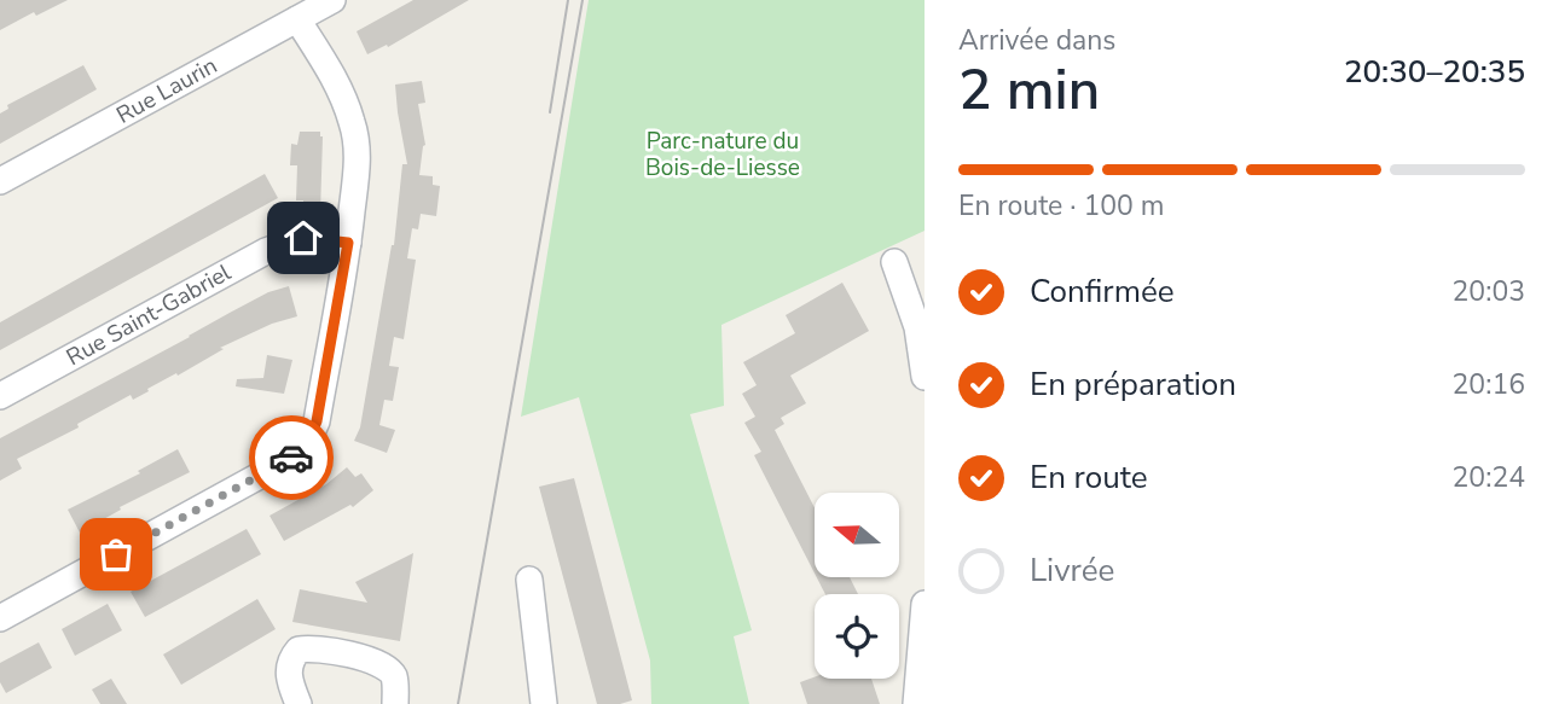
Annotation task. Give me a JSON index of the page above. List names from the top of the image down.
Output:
{
  "streets": {
    "street": ["Rue Laurin", "Rue Saint-Gabriel"]
  },
  "parks": ["Parc-nature du Bois-de-Liesse"],
  "north": "left",
  "page": {
    "heading": ["2 min", "Arrivée dans", "20:30–20:35"],
    "bar": "En route · 100 m",
    "list": [
      ["Confirmée", "20:03"],
      ["En préparation", "20:16"],
      ["En route", "20:24"],
      "Livrée"
    ]
  }
}
